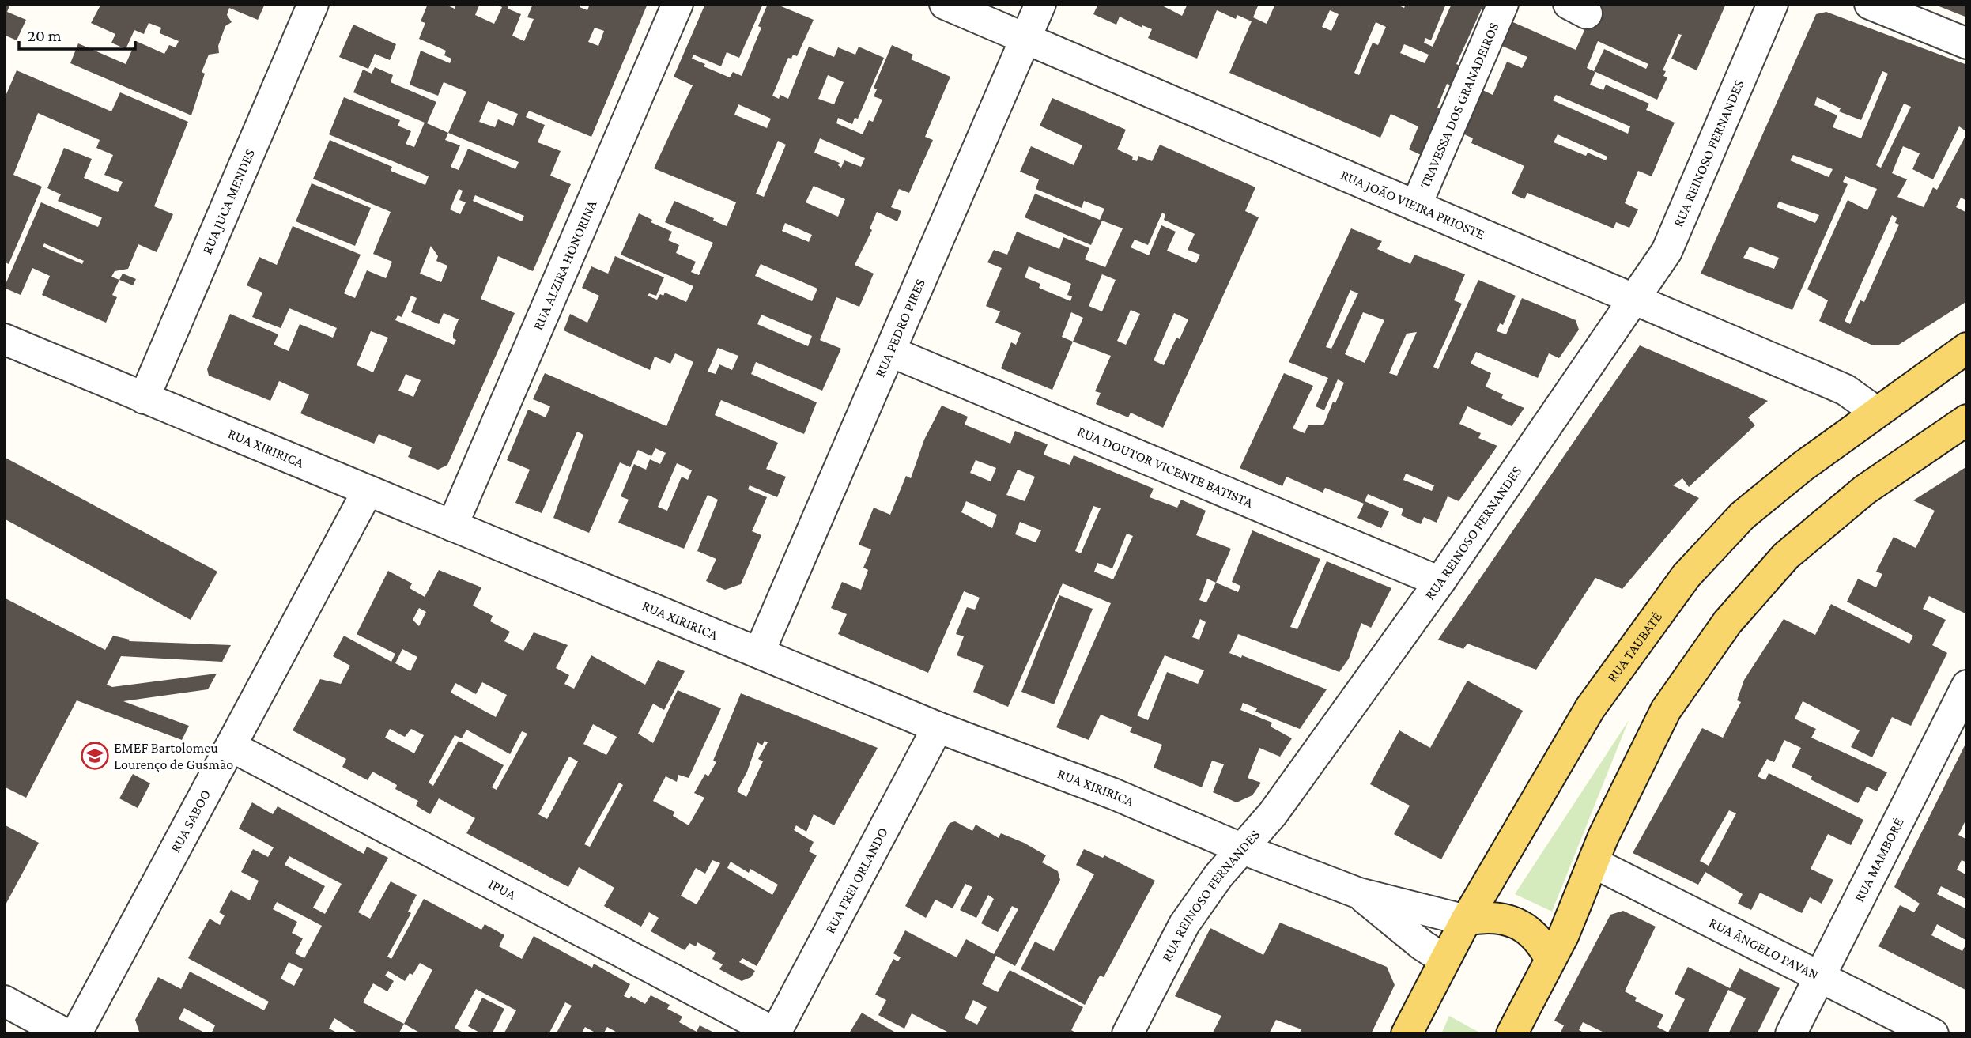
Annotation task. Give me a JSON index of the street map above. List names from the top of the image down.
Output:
{
  "streets": {
    "main road": ["RUA TAUBATÉ"],
    "street": [
      "TRAVESSA DOS GRANADEIROS",
      "RUA REINOSO FERNANDES",
      "RUA JUCA MENDES",
      "RUA JOÃO VIEIRA PRIOSTE",
      "RUA ALZIRA HONORINA",
      "RUA PEDRO PIRES",
      "RUA XIRIRICA",
      "RUA DOUTOR VICENTE BATISTA",
      "RUA SABOO",
      "RUA MAMBORÉ",
      "RUA FREI ORLANDO",
      "IPUA",
      "RUA ÂNGELO PAVAN"
    ]
  },
  "crossings": [
    ["TRAVESSA DOS GRANADEIROS", "RUA JOÃO VIEIRA PRIOSTE"],
    ["RUA REINOSO FERNANDES", "RUA JOÃO VIEIRA PRIOSTE"],
    ["RUA REINOSO FERNANDES", "RUA XIRIRICA"],
    ["RUA REINOSO FERNANDES", "RUA DOUTOR VICENTE BATISTA"],
    ["RUA JUCA MENDES", "RUA XIRIRICA"],
    ["RUA JOÃO VIEIRA PRIOSTE", "RUA PEDRO PIRES"],
    ["RUA JOÃO VIEIRA PRIOSTE", "RUA TAUBATÉ"],
    ["RUA ALZIRA HONORINA", "RUA XIRIRICA"],
    ["RUA PEDRO PIRES", "RUA XIRIRICA"],
    ["RUA PEDRO PIRES", "RUA DOUTOR VICENTE BATISTA"],
    ["RUA XIRIRICA", "RUA TAUBATÉ"],
    ["RUA XIRIRICA", "RUA SABOO"],
    ["RUA XIRIRICA", "RUA FREI ORLANDO"],
    ["RUA SABOO", "IPUA"],
    ["RUA MAMBORÉ", "RUA ÂNGELO PAVAN"],
    ["RUA FREI ORLANDO", "IPUA"]
  ],
  "places": {
    "school or university": ["EMEF Bartolomeu Lourenço de Gusmão"]
  },
  "scale_bar": "20 m"
}
